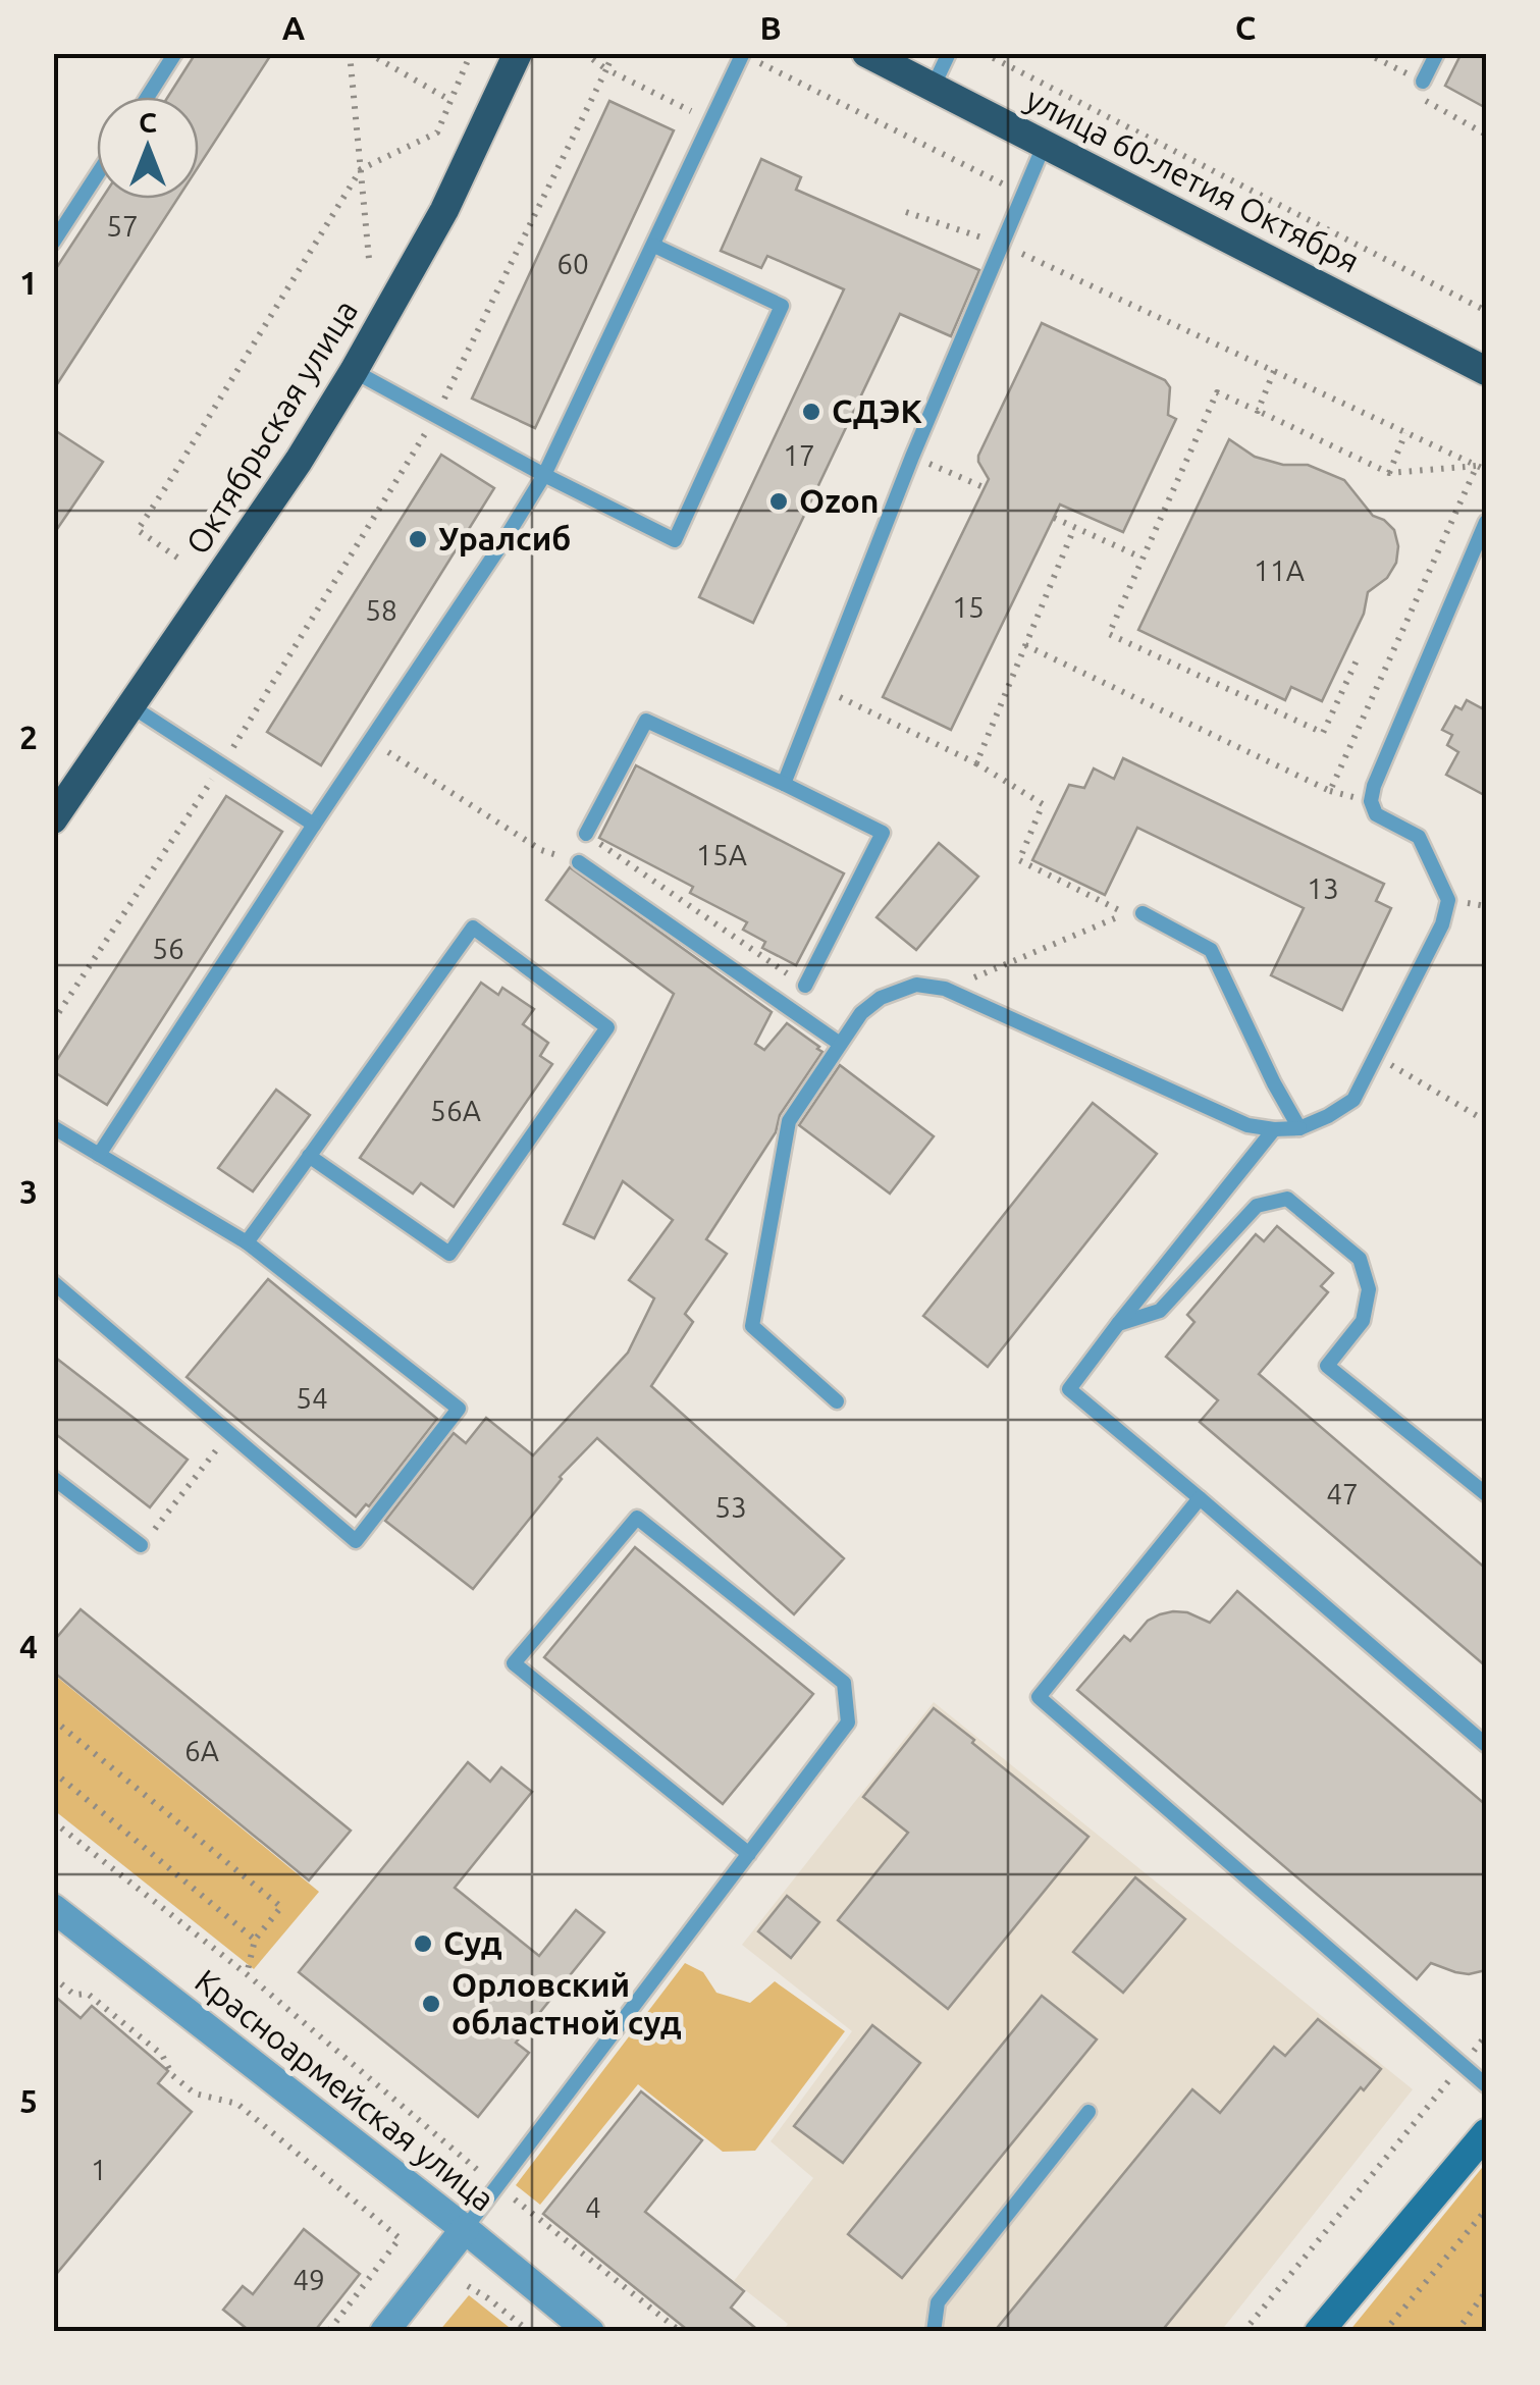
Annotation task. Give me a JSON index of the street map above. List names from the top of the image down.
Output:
{
  "streets": {
    "main road": ["улица 60-летия Октября", "Октябрьская улица"],
    "street": ["Красноармейская улица"]
  },
  "places": [
    "СДЭК",
    "Ozon",
    "Уралсиб",
    "Суд",
    "Орловский областной суд"
  ],
  "house_numbers": [
    "57",
    "60",
    "17",
    "11А",
    "15",
    "58",
    "15А",
    "13",
    "56",
    "56А",
    "54",
    "47",
    "53",
    "6А",
    "1",
    "4",
    "49"
  ],
  "north": "top",
  "grid": {
    "columns": ["A", "B", "C"],
    "rows": [
      "1",
      "2",
      "3",
      "4",
      "5"
    ]
  }
}
